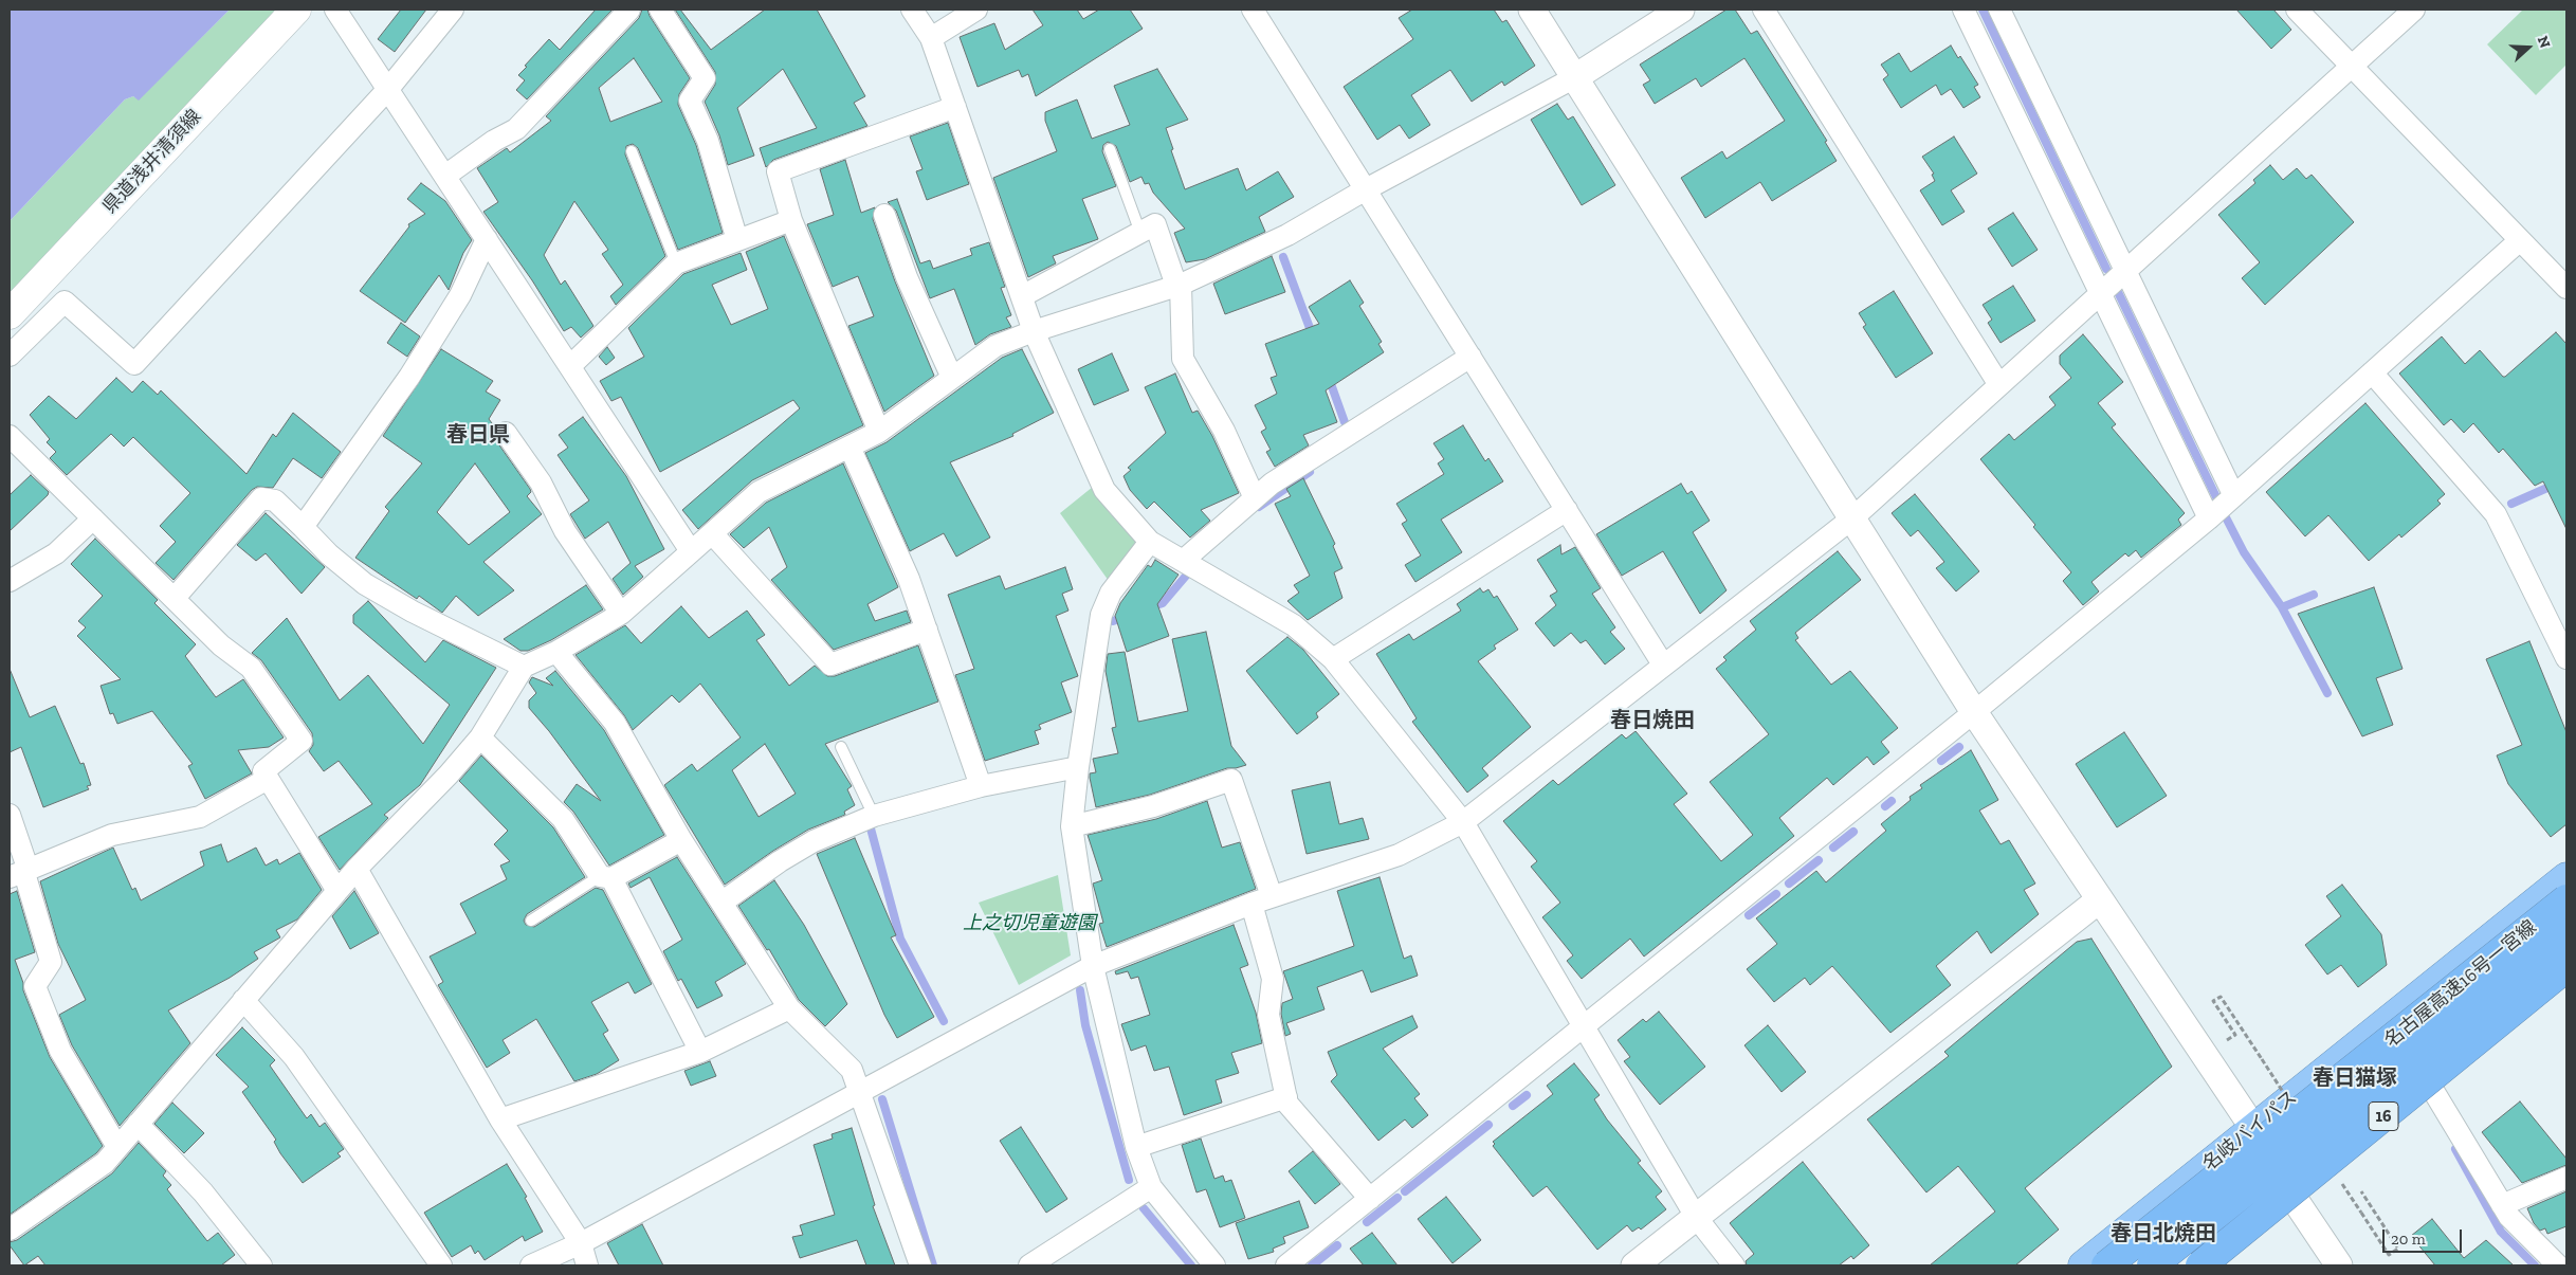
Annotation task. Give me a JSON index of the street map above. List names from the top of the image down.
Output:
{
  "streets": {
    "highway": ["名古屋高速16号一宮線", "16", "名岐バイパス"],
    "main road": ["県道浅井清須線"]
  },
  "districts": [
    "春日県",
    "春日焼田",
    "春日猫塚",
    "春日北焼田"
  ],
  "parks": ["上之切児童遊園"],
  "scale_bar": "20 m",
  "north": "right"
}
